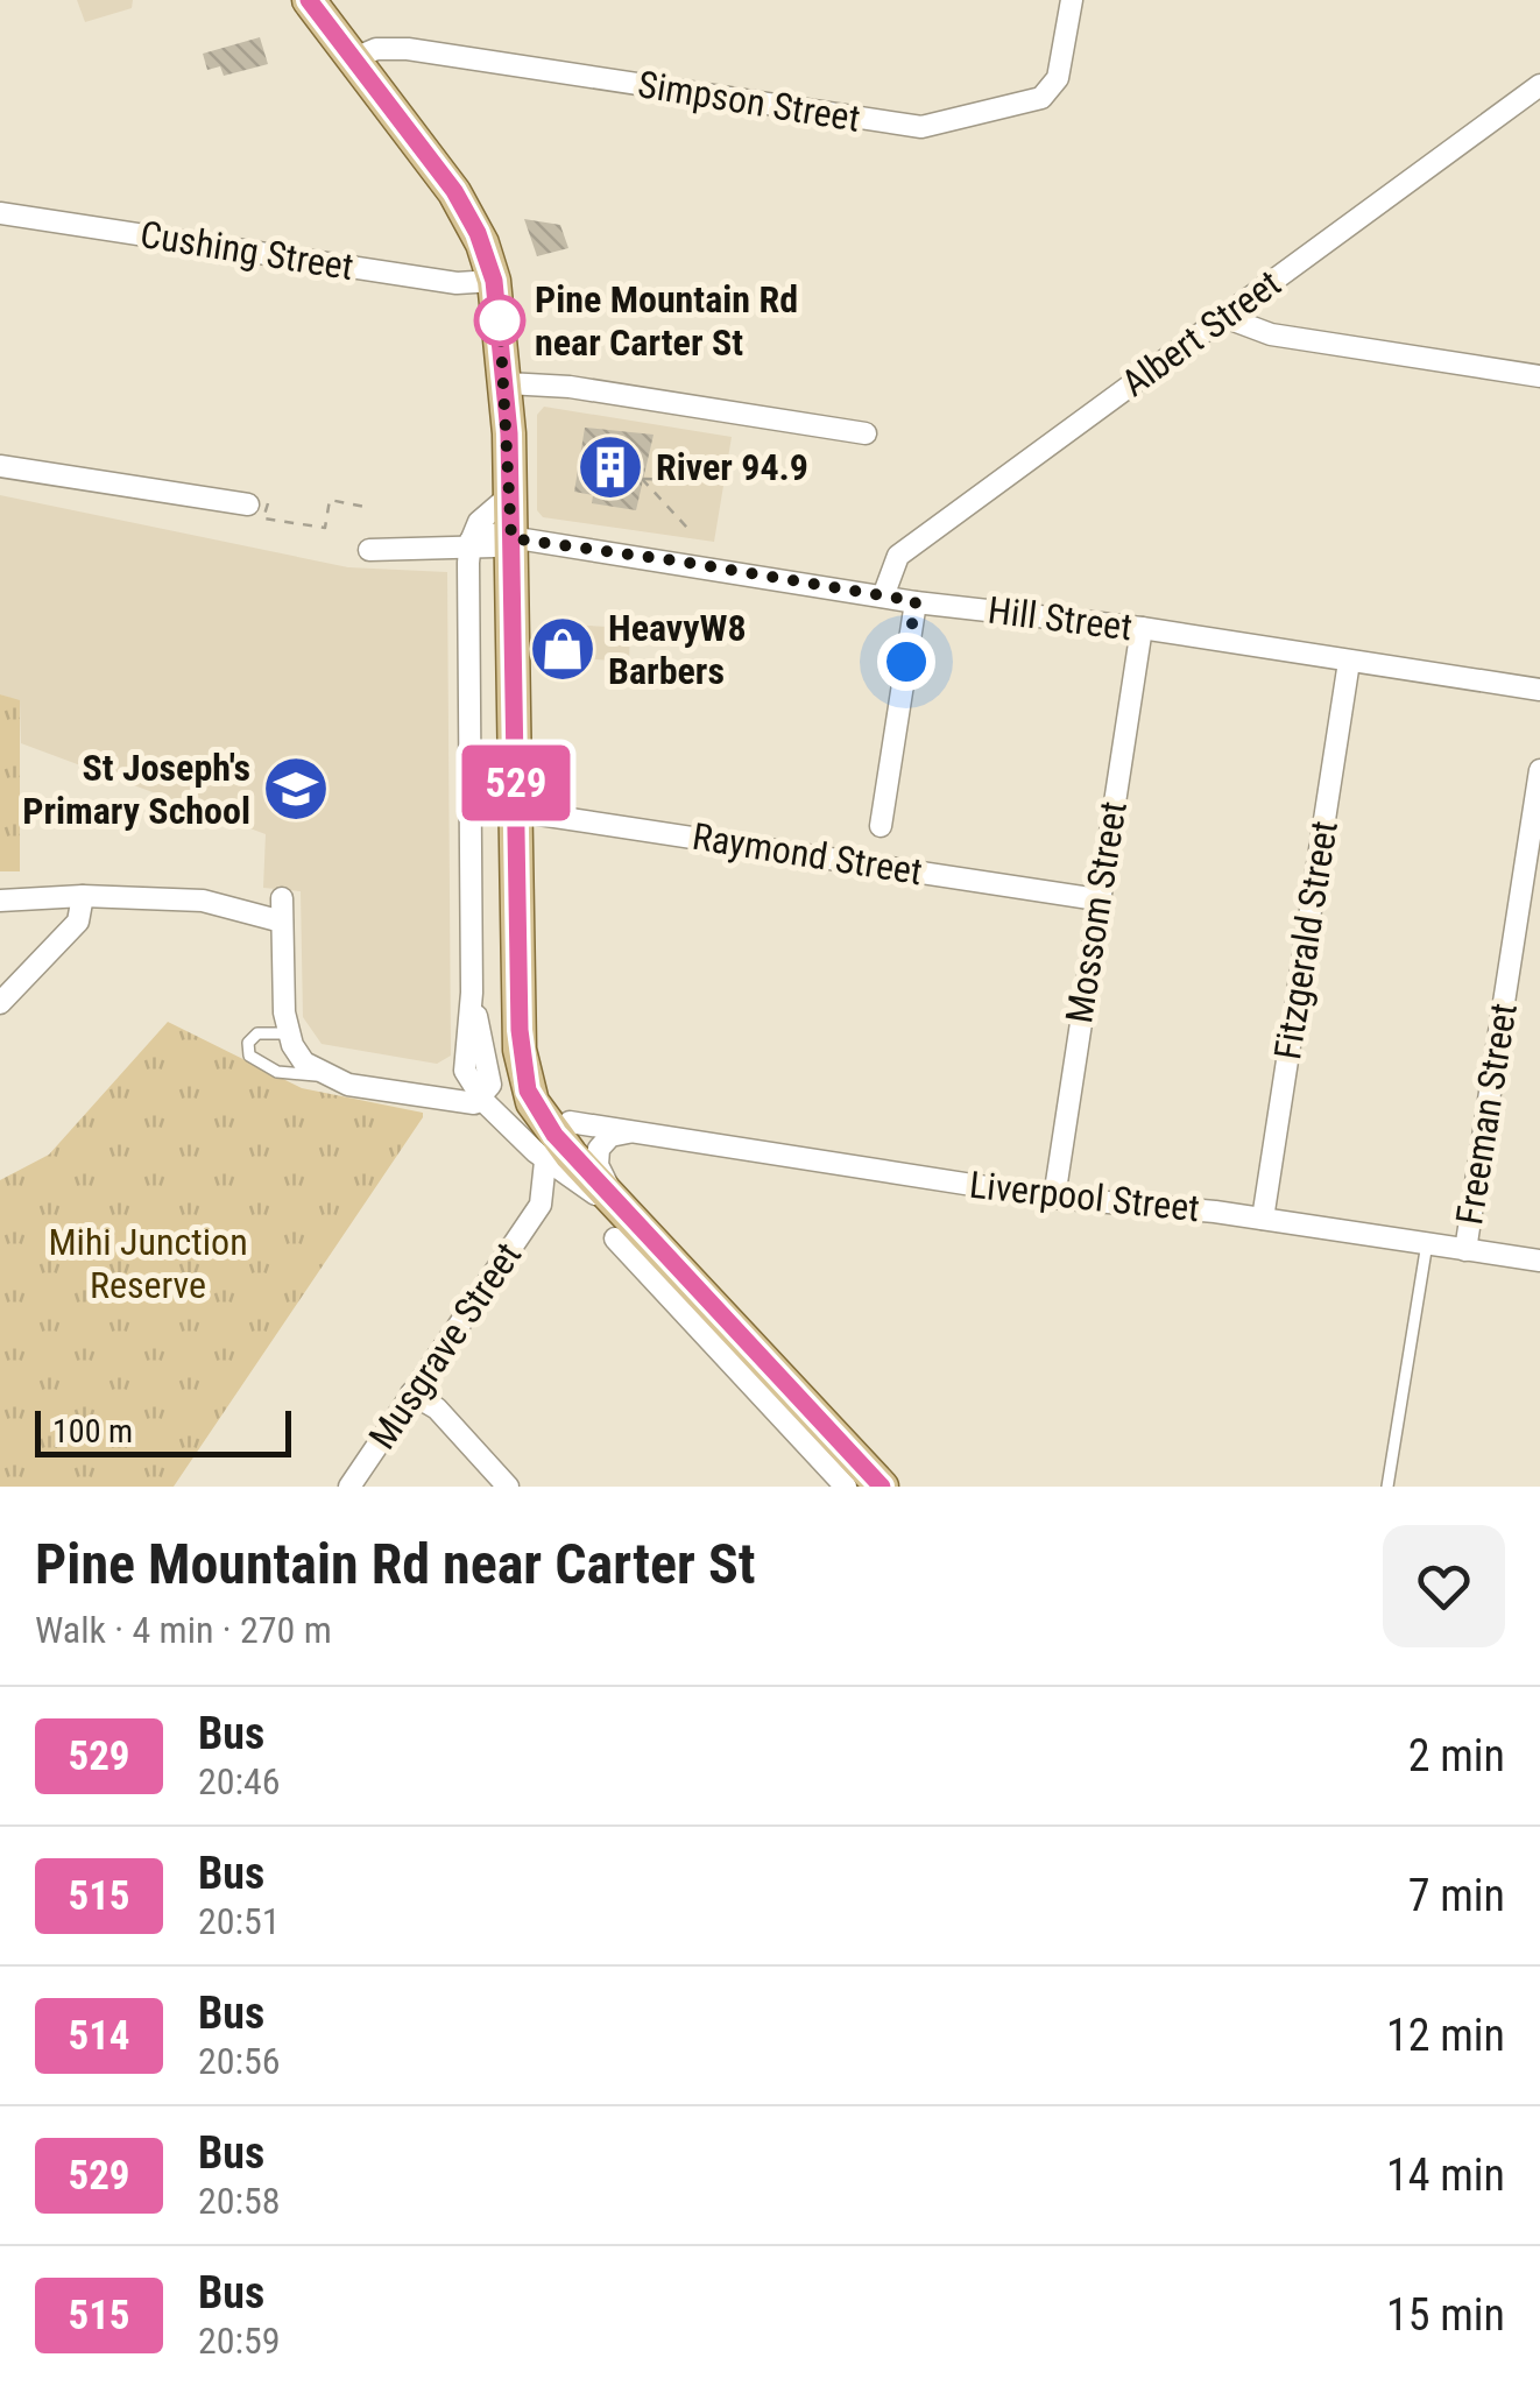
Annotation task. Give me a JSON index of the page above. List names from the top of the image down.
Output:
{
  "streets": {
    "street": [
      "Simpson Street",
      "Cushing Street",
      "Albert Street",
      "Hill Street",
      "Raymond Street",
      "Mossom Street",
      "Fitzgerald Street",
      "Freeman Street",
      "Liverpool Street",
      "Musgrave Street"
    ]
  },
  "crossings": [
    ["Albert Street", "Hill Street"],
    ["Hill Street", "Mossom Street"],
    ["Hill Street", "Fitzgerald Street"],
    ["Raymond Street", "Mossom Street"],
    ["Mossom Street", "Liverpool Street"],
    ["Fitzgerald Street", "Liverpool Street"],
    ["Freeman Street", "Liverpool Street"]
  ],
  "parks": ["Mihi Junction Reserve"],
  "places": {
    "other": ["Pine Mountain Rd near Carter St"],
    "building": ["River 94.9"],
    "shop": ["HeavyW8 Barbers"],
    "school or university": ["St Joseph's Primary School"]
  },
  "lines": ["bus line 529"],
  "scale_bar": "100 m",
  "page": {
    "on_map": "529",
    "scale": "100 m",
    "heading": ["Pine Mountain Rd near Carter St", "Walk · 4 min · 270 m"],
    "list": [
      {
        "mark": "529",
        "name": "Bus",
        "note": "20:46",
        "value": "2 min"
      },
      {
        "mark": "515",
        "name": "Bus",
        "note": "20:51",
        "value": "7 min"
      },
      {
        "mark": "514",
        "name": "Bus",
        "note": "20:56",
        "value": "12 min"
      },
      {
        "mark": "529",
        "name": "Bus",
        "note": "20:58",
        "value": "14 min"
      },
      {
        "mark": "515",
        "name": "Bus",
        "note": "20:59",
        "value": "15 min"
      }
    ]
  }
}
